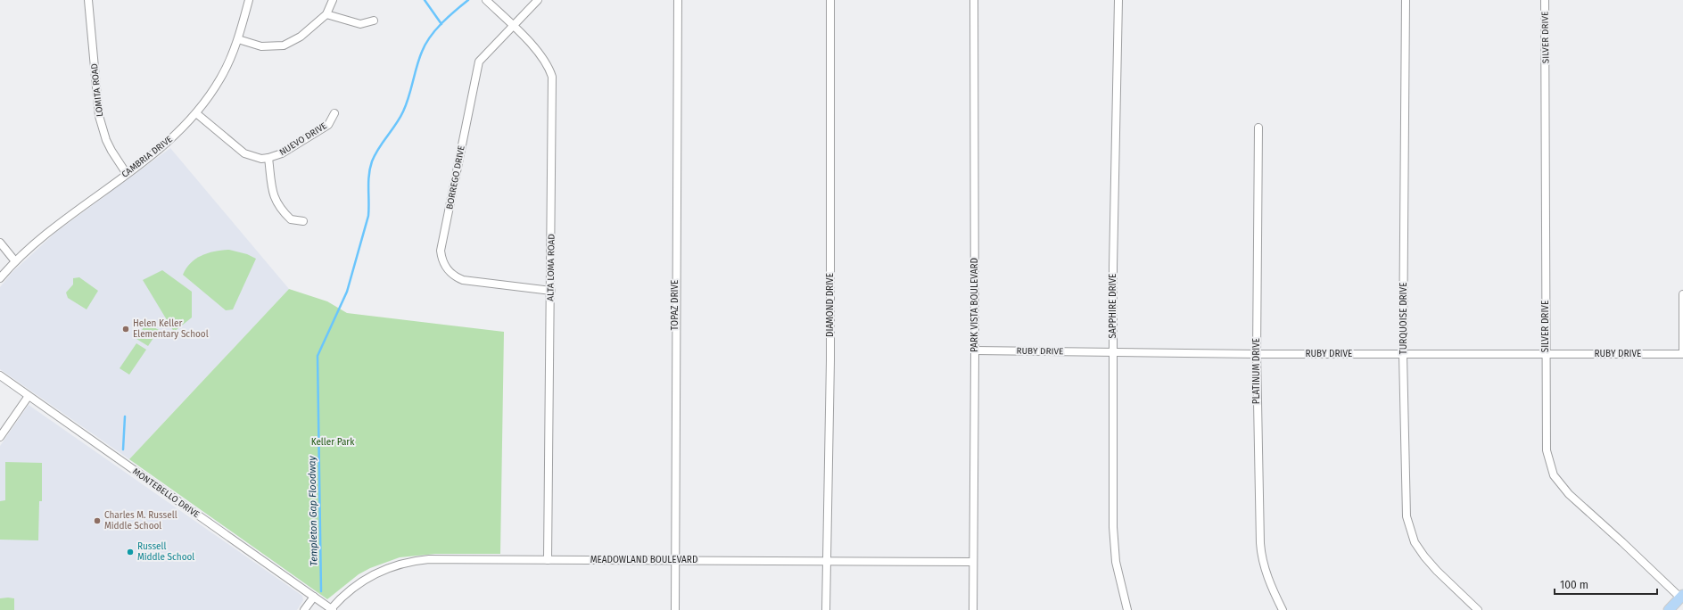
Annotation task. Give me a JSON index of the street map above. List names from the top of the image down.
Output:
{
  "streets": {
    "street": [
      "SILVER DRIVE",
      "LOMITA ROAD",
      "NUEVO DRIVE",
      "CAMBRIA DRIVE",
      "BORREGO DRIVE",
      "ALTA LOMA ROAD",
      "TOPAZ DRIVE",
      "DIAMOND DRIVE",
      "PARK VISTA BOULEVARD",
      "SAPPHIRE DRIVE",
      "TURQUOISE DRIVE",
      "RUBY DRIVE",
      "PLATINUM DRIVE",
      "MONTEBELLO DRIVE",
      "MEADOWLAND BOULEVARD"
    ]
  },
  "crossings": [
    ["SILVER DRIVE", "RUBY DRIVE"],
    ["LOMITA ROAD", "CAMBRIA DRIVE"],
    ["NUEVO DRIVE", "CAMBRIA DRIVE"],
    ["BORREGO DRIVE", "ALTA LOMA ROAD"],
    ["ALTA LOMA ROAD", "MEADOWLAND BOULEVARD"],
    ["TOPAZ DRIVE", "MEADOWLAND BOULEVARD"],
    ["DIAMOND DRIVE", "MEADOWLAND BOULEVARD"],
    ["PARK VISTA BOULEVARD", "RUBY DRIVE"],
    ["PARK VISTA BOULEVARD", "MEADOWLAND BOULEVARD"],
    ["SAPPHIRE DRIVE", "RUBY DRIVE"],
    ["TURQUOISE DRIVE", "RUBY DRIVE"],
    ["RUBY DRIVE", "PLATINUM DRIVE"],
    ["MONTEBELLO DRIVE", "MEADOWLAND BOULEVARD"]
  ],
  "water": ["Templeton Gap Floodway"],
  "parks": ["Keller Park"],
  "places": ["Helen Keller Elementary School", "Charles M. Russell Middle School", "Russell Middle School"],
  "scale_bar": "100 m"
}
